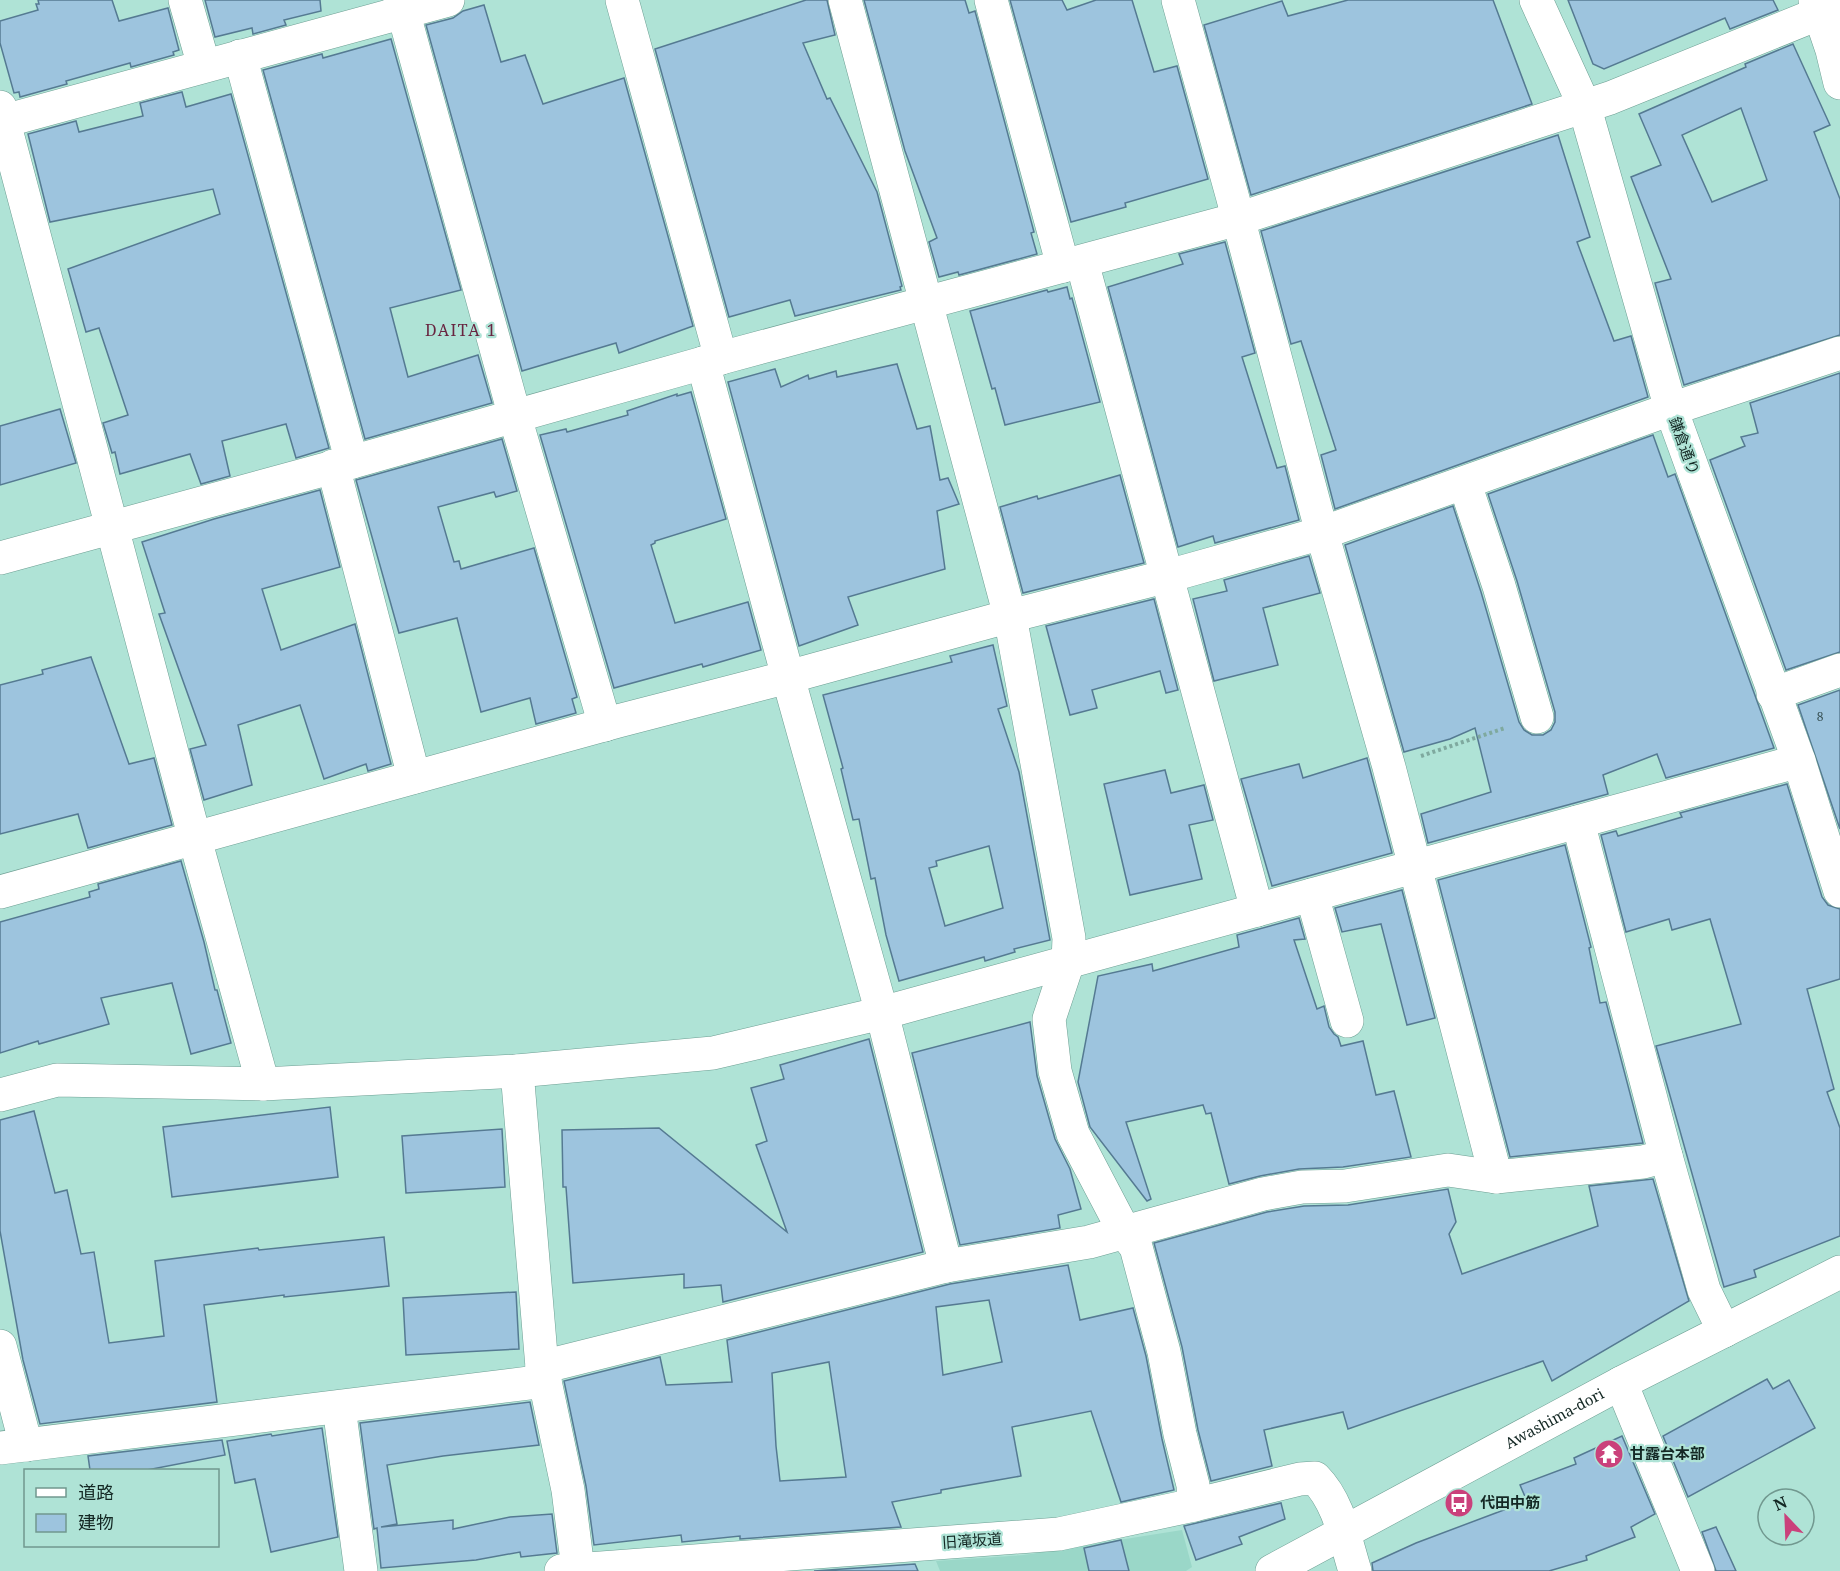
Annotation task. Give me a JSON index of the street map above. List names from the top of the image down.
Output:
{
  "streets": {
    "street": ["鎌倉通り", "Awashima-dori", "旧滝坂道"]
  },
  "crossings": [
    ["Awashima-dori", "旧滝坂道"]
  ],
  "districts": ["DAITA 1"],
  "places": {
    "temple": ["甘露台本部"],
    "bus stop": ["代田中筋"]
  },
  "house_numbers": ["8"],
  "legend": ["道路", "建物"],
  "north": "top left"
}
